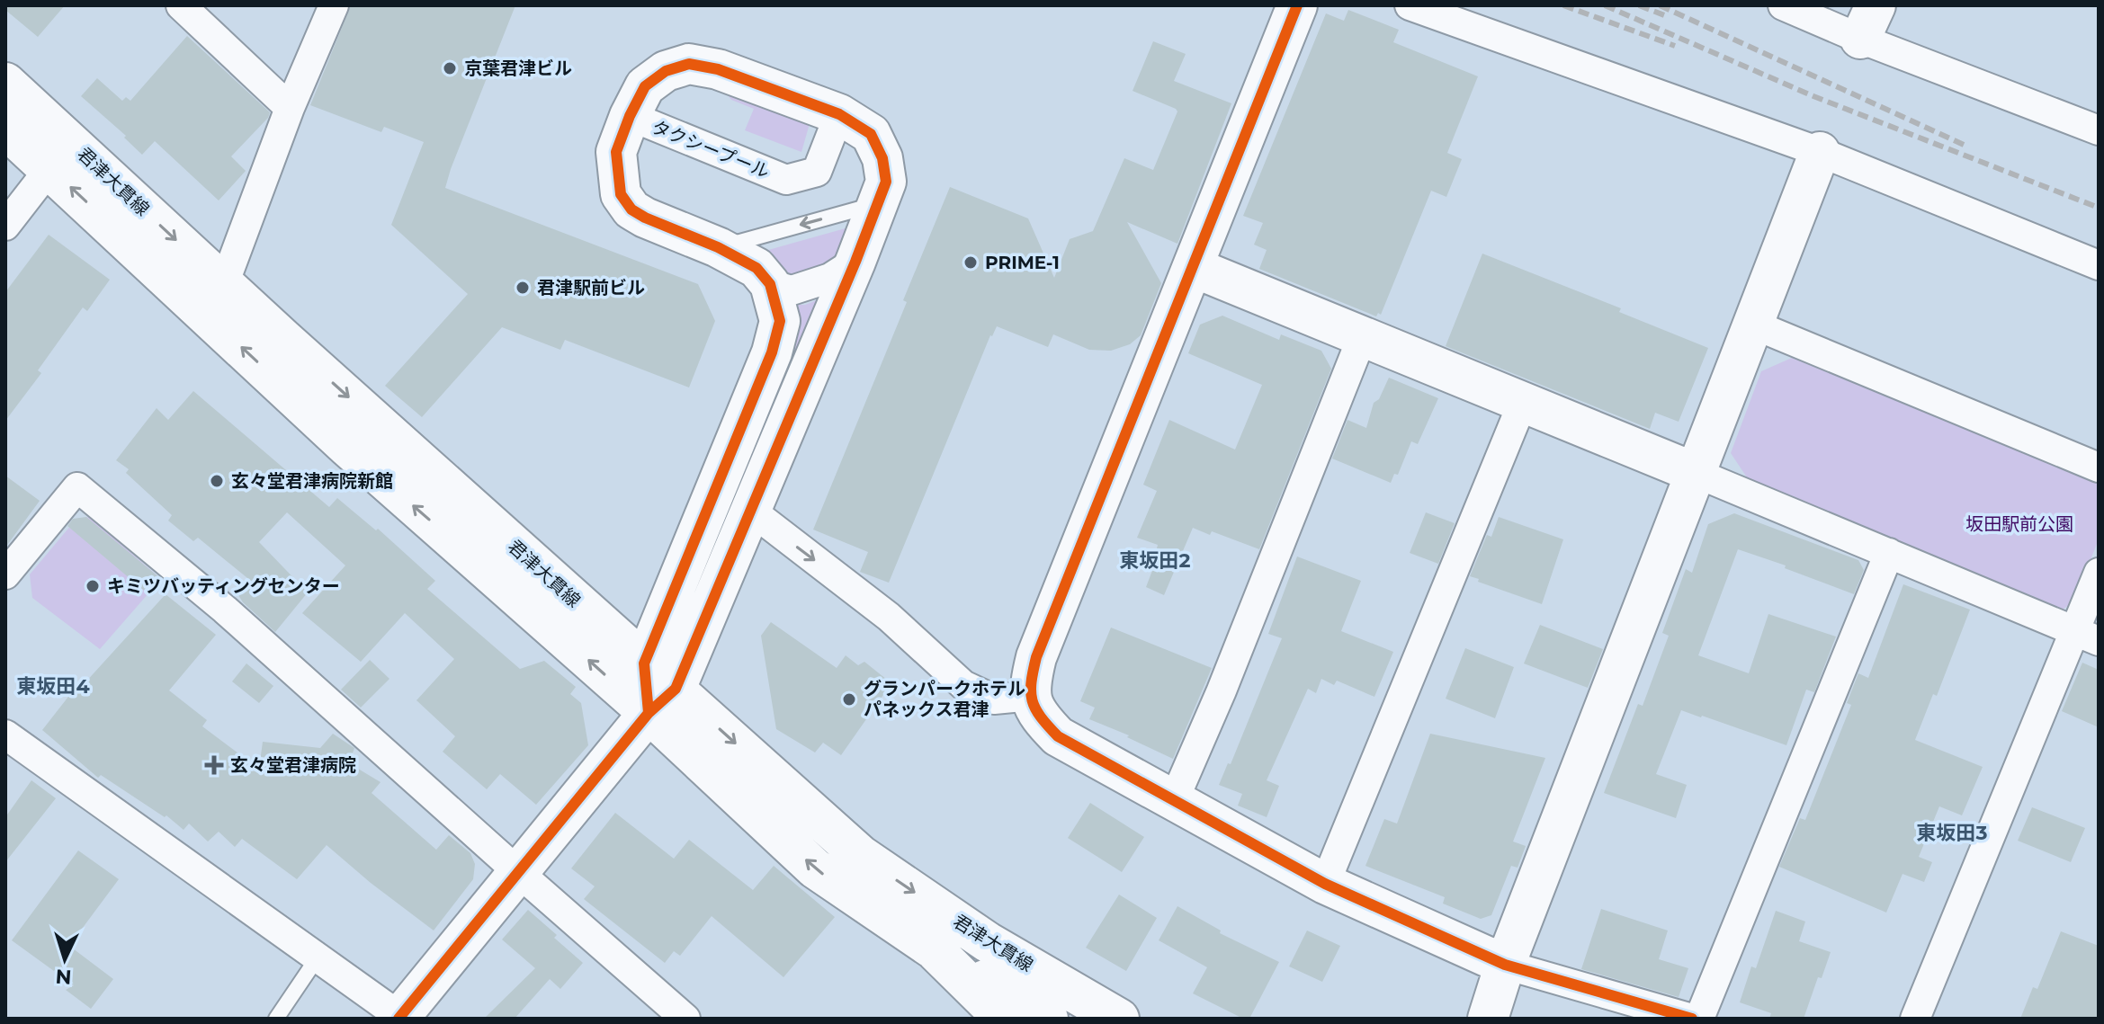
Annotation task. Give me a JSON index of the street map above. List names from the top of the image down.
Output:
{
  "streets": {
    "street": ["タクシープール", "君津大貫線"]
  },
  "districts": ["東坂田2", "東坂田4", "東坂田3"],
  "parks": ["坂田駅前公園"],
  "places": {
    "other": [
      "京葉君津ビル",
      "PRIME-1",
      "君津駅前ビル",
      "玄々堂君津病院新館",
      "キミツバッティングセンター",
      "グランパークホテル パネックス君津"
    ],
    "health": ["玄々堂君津病院"]
  },
  "north": "bottom"
}
